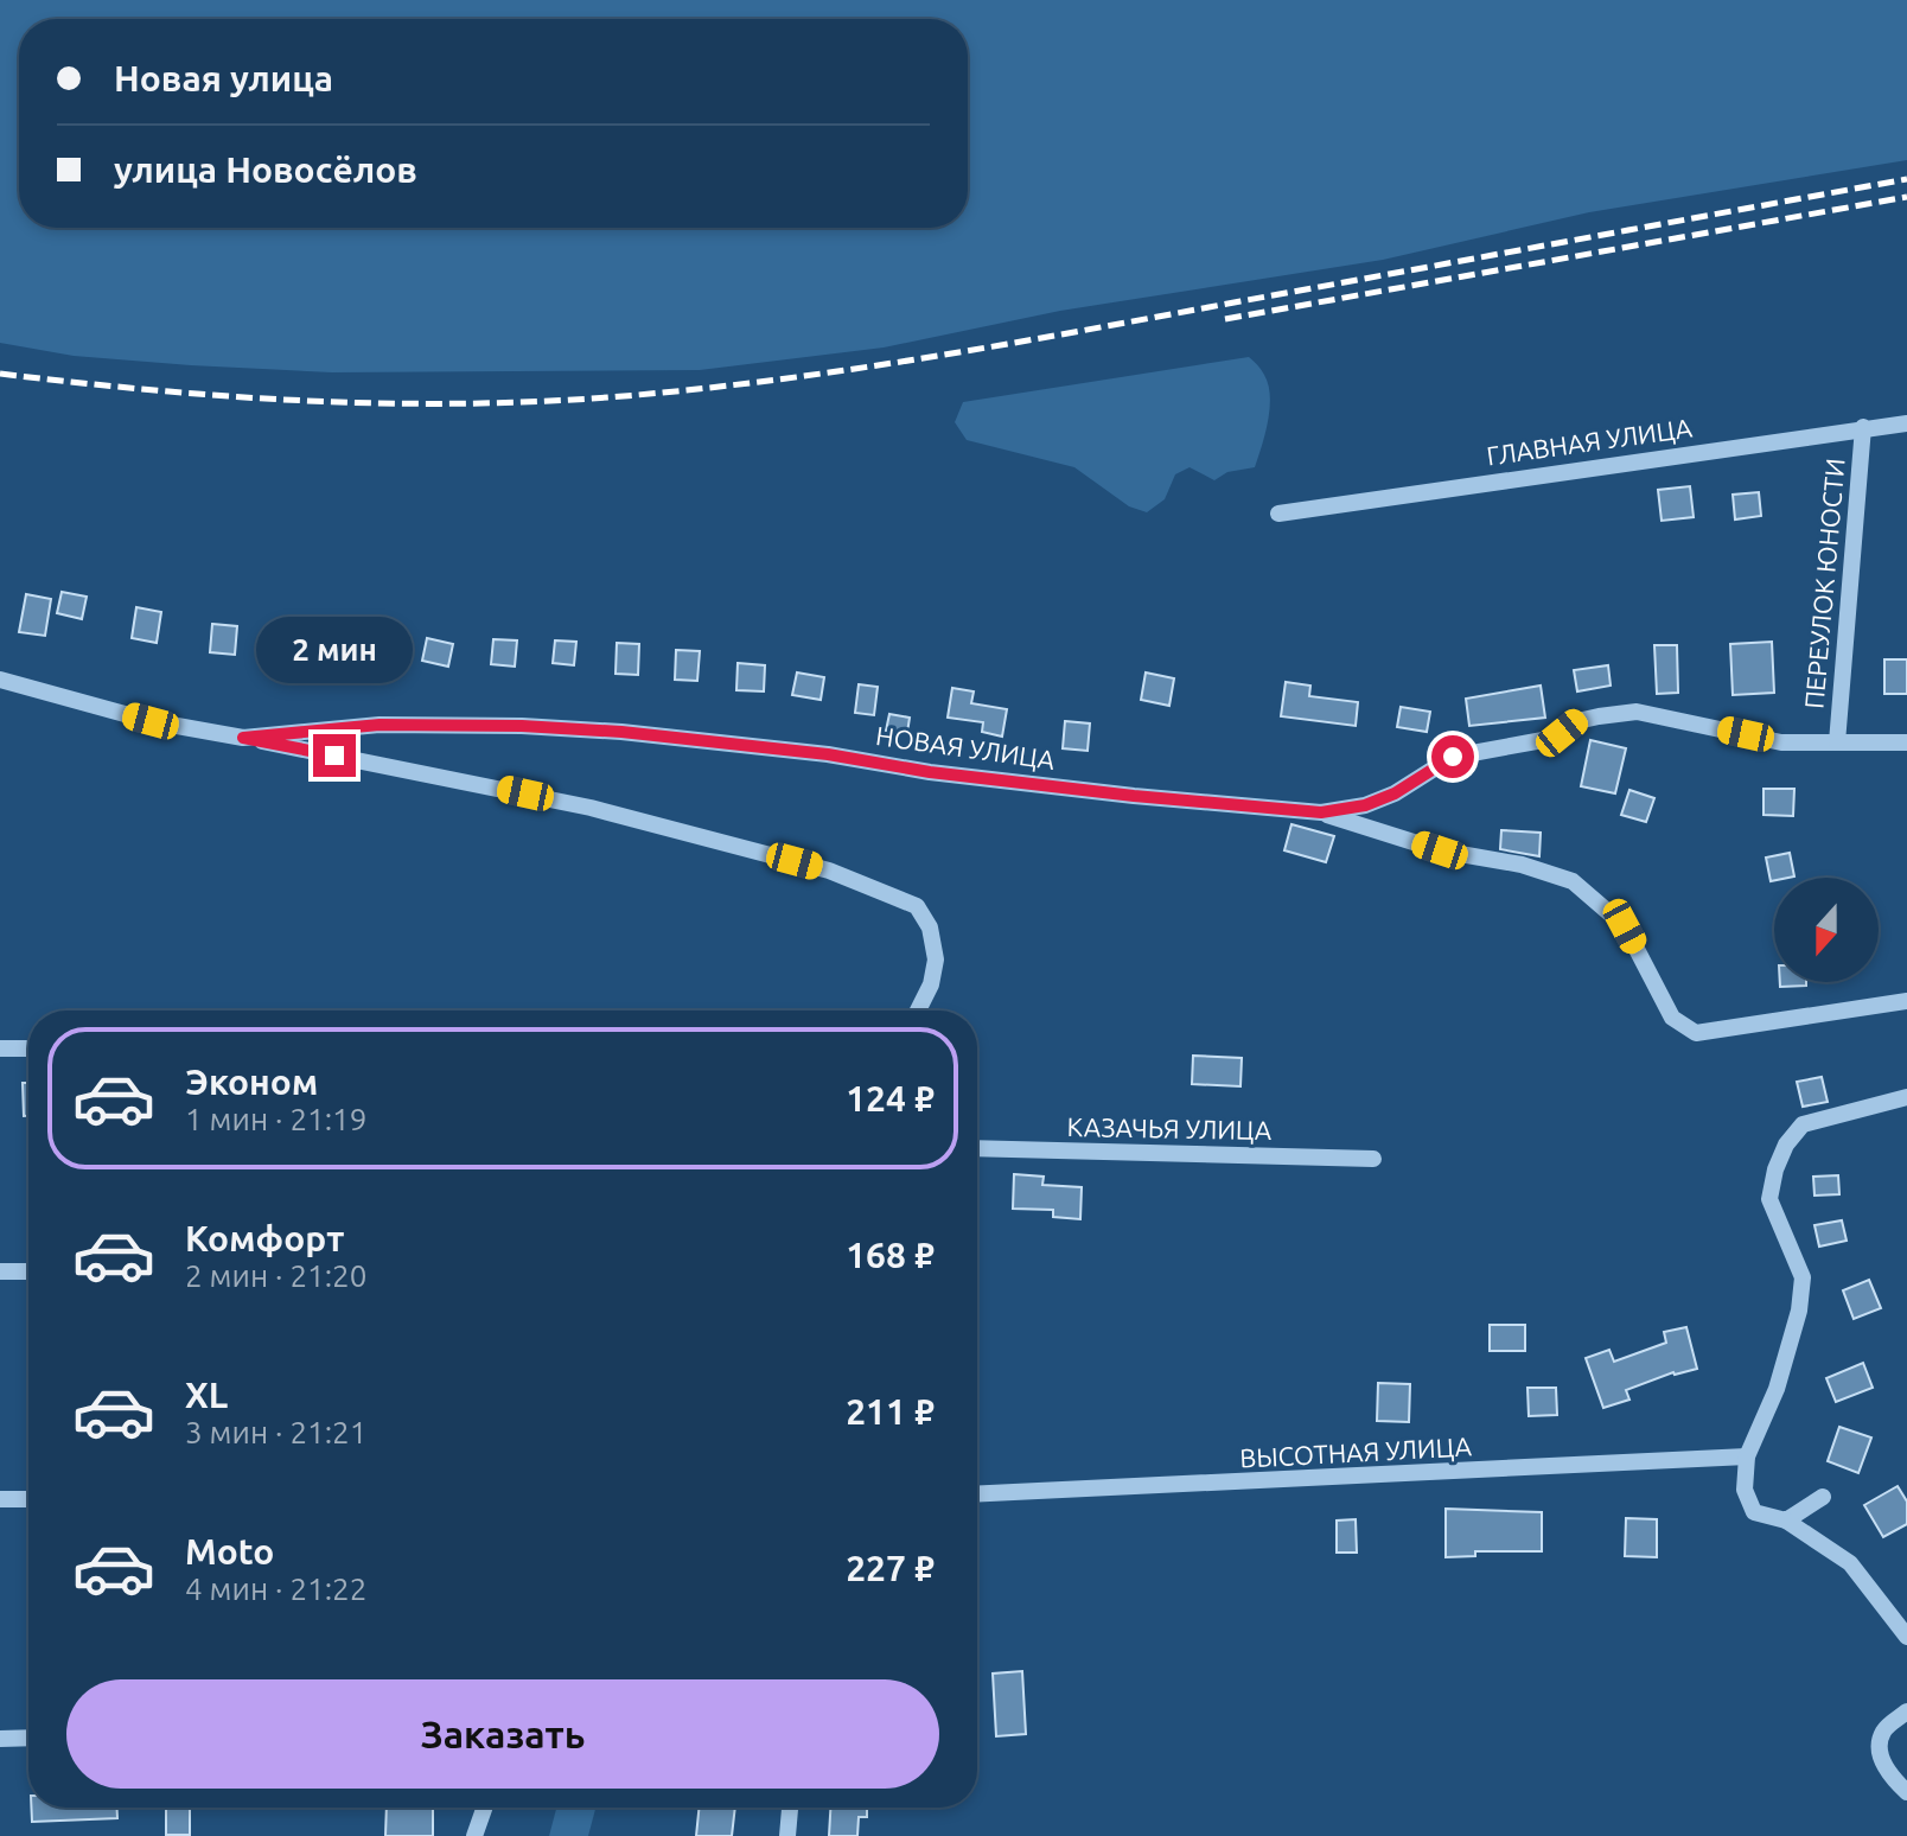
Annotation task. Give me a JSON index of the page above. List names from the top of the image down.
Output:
{
  "streets": {
    "street": [
      "ГЛАВНАЯ УЛИЦА",
      "ПЕРЕУЛОК ЮНОСТИ",
      "НОВАЯ УЛИЦА",
      "КАЗАЧЬЯ УЛИЦА",
      "ВЫСОТНАЯ УЛИЦА"
    ]
  },
  "crossings": [
    ["ГЛАВНАЯ УЛИЦА", "ПЕРЕУЛОК ЮНОСТИ"],
    ["ПЕРЕУЛОК ЮНОСТИ", "НОВАЯ УЛИЦА"]
  ],
  "north": "bottom",
  "page": {
    "banner": ["Новая улица", "улица Новосёлов"],
    "bubble": "2 мин",
    "list": [
      {
        "name": "Эконом",
        "note": "1 мин · 21:19",
        "value": "124 ₽"
      },
      {
        "name": "Комфорт",
        "note": "2 мин · 21:20",
        "value": "168 ₽"
      },
      {
        "name": "XL",
        "note": "3 мин · 21:21",
        "value": "211 ₽"
      },
      {
        "name": "Moto",
        "note": "4 мин · 21:22",
        "value": "227 ₽"
      }
    ],
    "buttons": "Заказать"
  }
}
